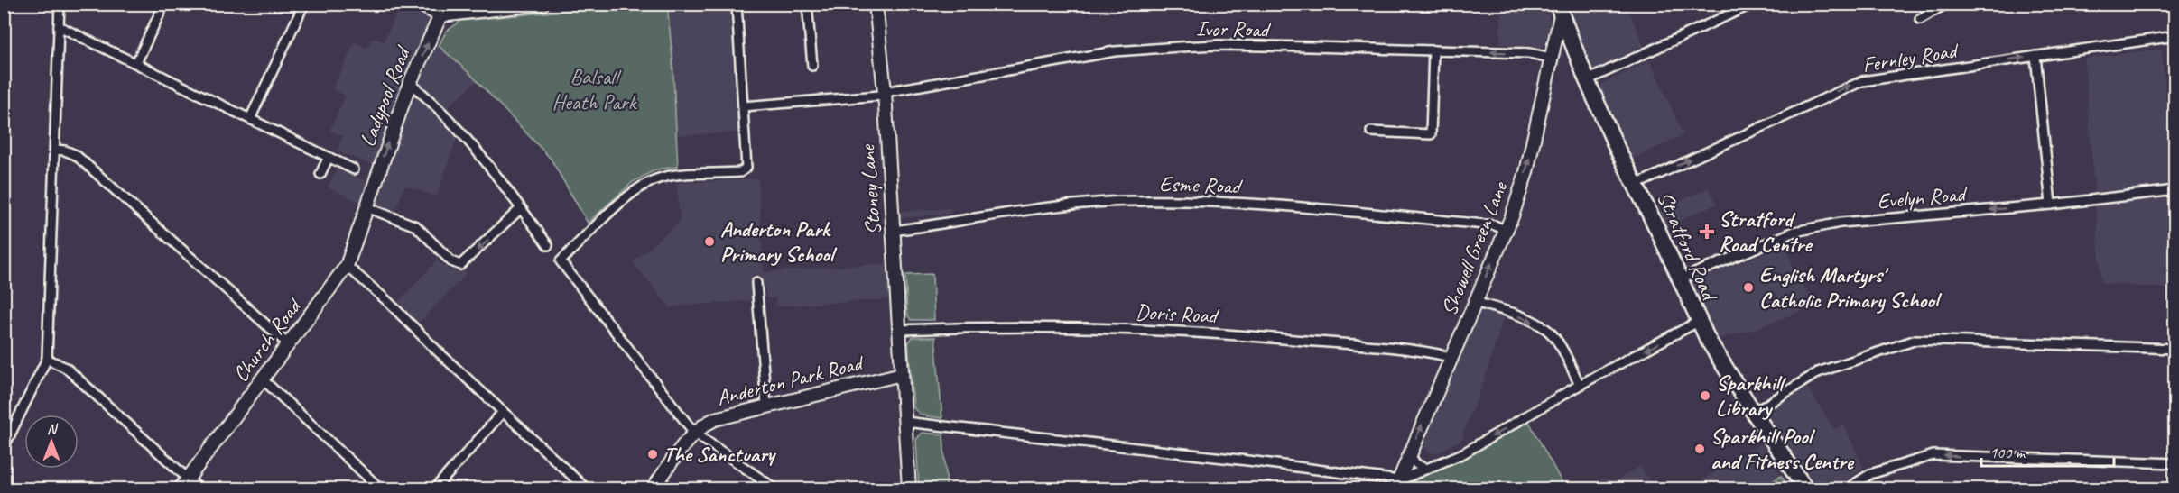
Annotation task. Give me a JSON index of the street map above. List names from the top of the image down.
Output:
{
  "streets": {
    "highway": ["Stratford Road"],
    "street": [
      "Ivor Road",
      "Fernley Road",
      "Ladypool Road",
      "Esme Road",
      "Stoney Lane",
      "Evelyn Road",
      "Showell Green Lane",
      "Doris Road",
      "Church Road",
      "Anderton Park Road"
    ]
  },
  "crossings": [
    ["Ivor Road", "Stoney Lane"],
    ["Ivor Road", "Showell Green Lane"],
    ["Fernley Road", "Stratford Road"],
    ["Ladypool Road", "Church Road"],
    ["Esme Road", "Stoney Lane"],
    ["Esme Road", "Showell Green Lane"],
    ["Stoney Lane", "Doris Road"],
    ["Stoney Lane", "Anderton Park Road"],
    ["Evelyn Road", "Stratford Road"],
    ["Stratford Road", "Showell Green Lane"],
    ["Showell Green Lane", "Doris Road"]
  ],
  "one_way": [
    "Fernley Road",
    "Ladypool Road",
    "Evelyn Road",
    "Showell Green Lane"
  ],
  "parks": ["Balsall Heath Park"],
  "places": {
    "health": ["Stratford Road Centre"],
    "other": [
      "Anderton Park Primary School",
      "English Martyrs' Catholic Primary School",
      "Sparkhill Library",
      "Sparkhill Pool and Fitness Centre",
      "The Sanctuary"
    ]
  },
  "scale_bar": "100 m",
  "north": "top"
}
